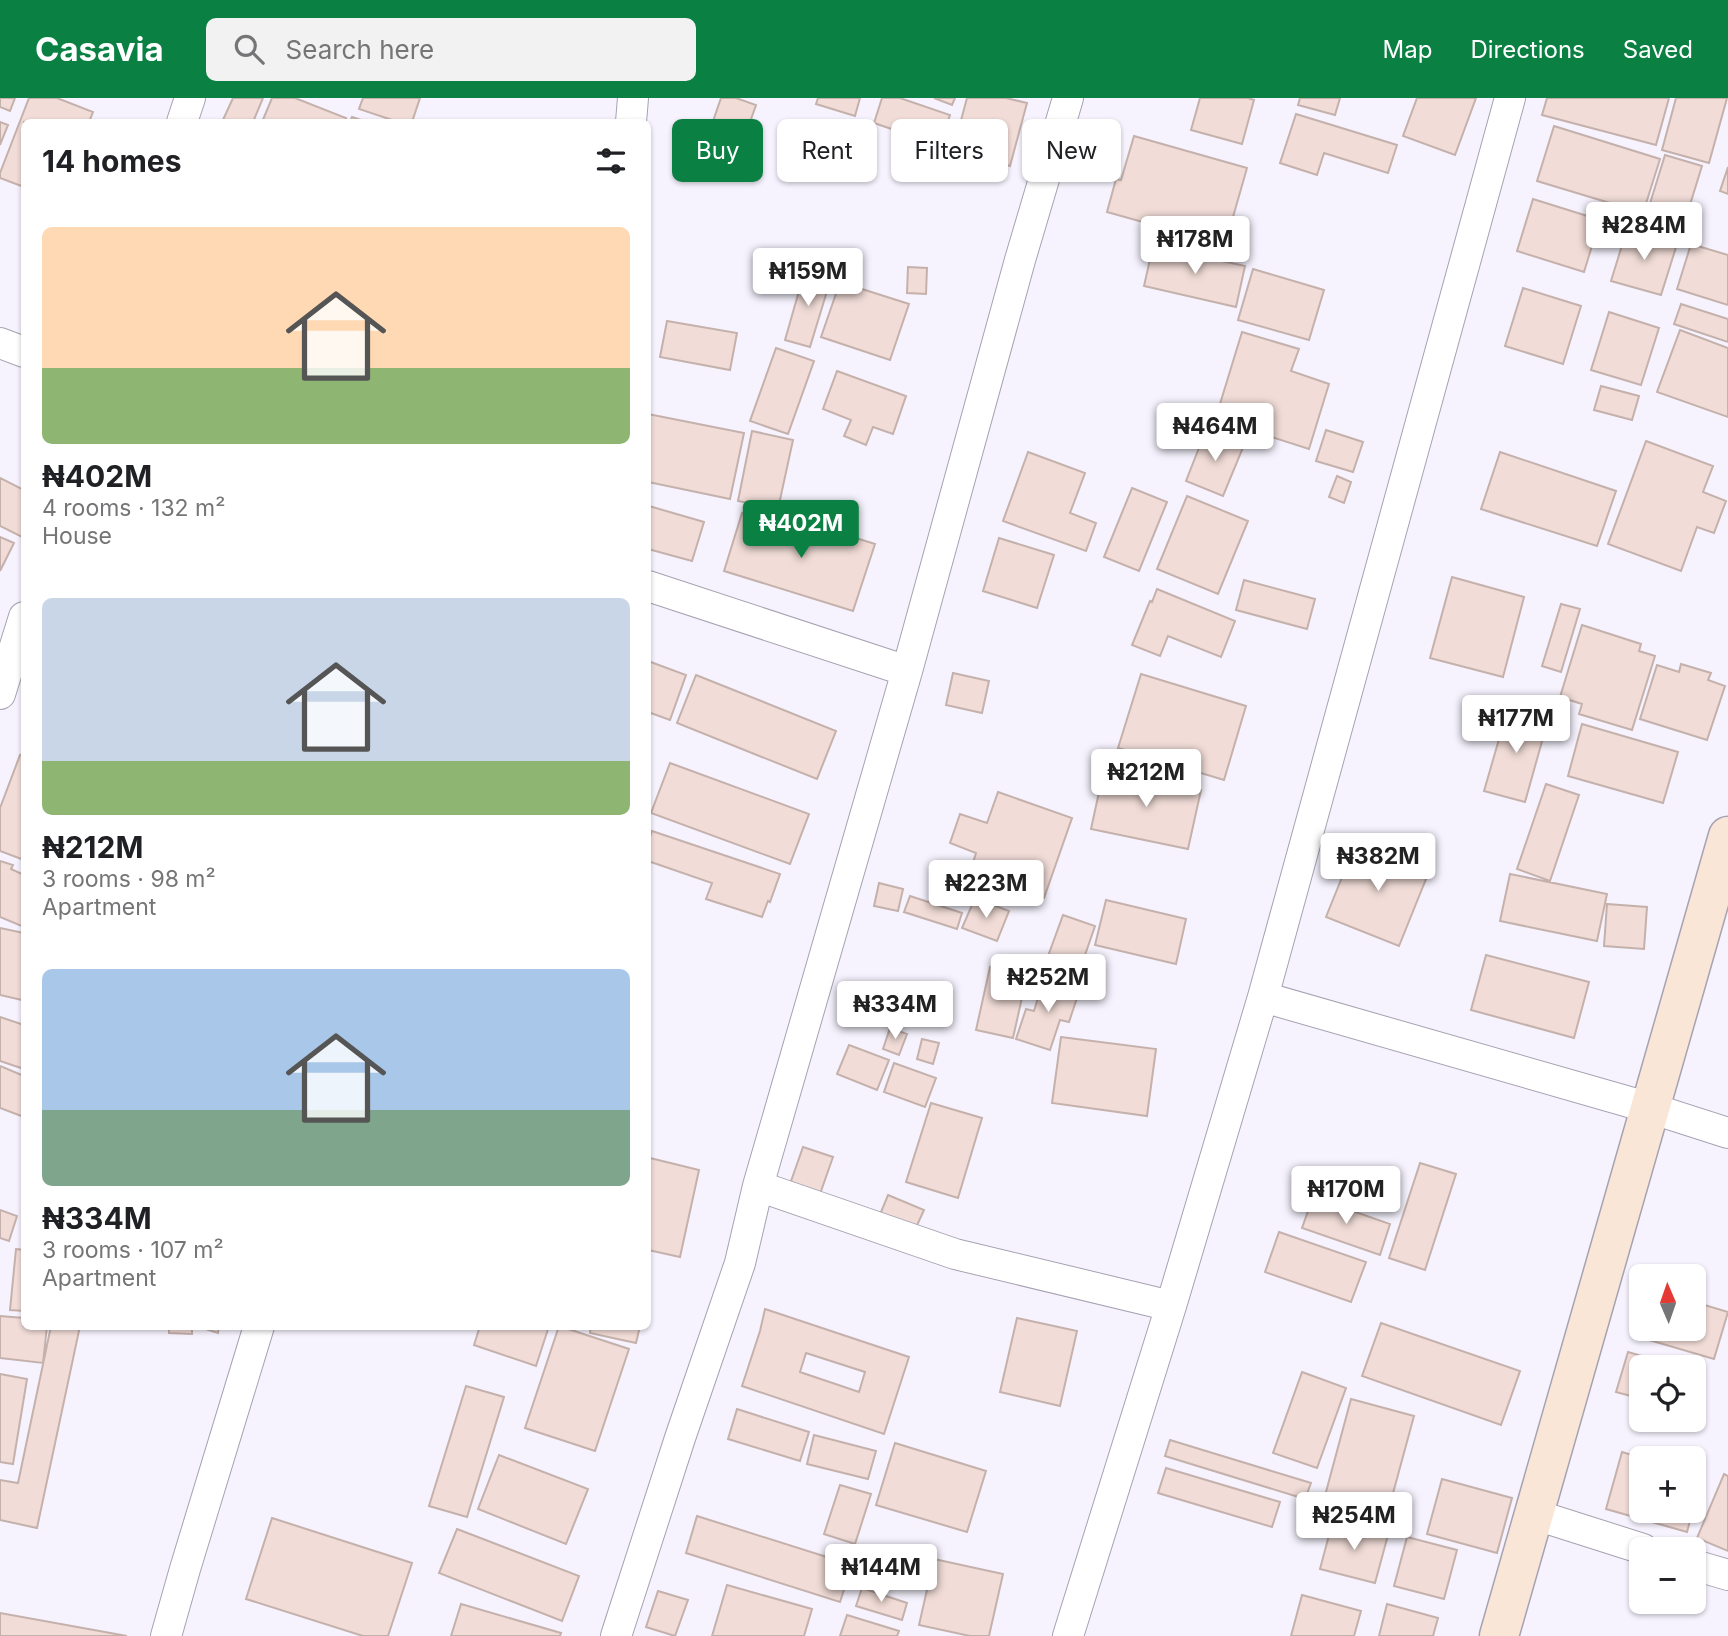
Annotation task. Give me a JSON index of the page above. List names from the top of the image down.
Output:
{
  "north": "top",
  "page": {
    "header": "Casavia",
    "search": "Search here",
    "nav": ["Map", "Directions", "Saved"],
    "chip": [
      "Buy",
      "Rent",
      "Filters",
      "New"
    ],
    "heading": "14 homes",
    "price": [
      "₦284M",
      "₦178M",
      "₦159M",
      "₦464M",
      "₦402M",
      "₦177M",
      "₦212M",
      "₦382M",
      "₦223M",
      "₦252M",
      "₦334M",
      "₦170M",
      "₦254M",
      "₦144M"
    ],
    "list": [
      {
        "name": "₦402M",
        "note": "4 rooms · 132 m² · House"
      },
      {
        "name": "₦212M",
        "note": "3 rooms · 98 m² · Apartment"
      },
      {
        "name": "₦334M",
        "note": "3 rooms · 107 m² · Apartment"
      }
    ],
    "map_buttons": ["+", "−"]
  }
}
